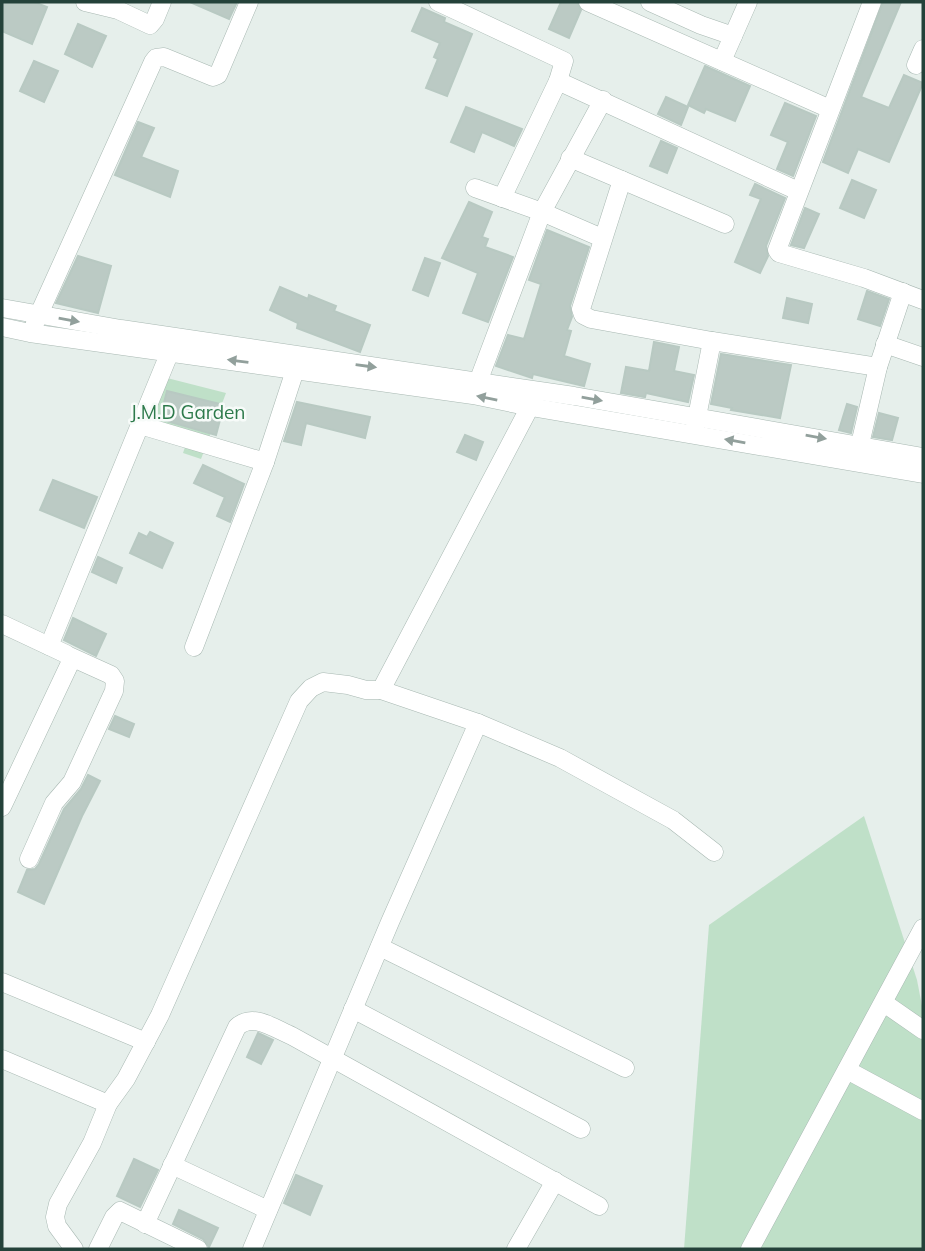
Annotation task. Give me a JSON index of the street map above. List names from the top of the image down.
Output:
{
  "parks": ["J.M.D Garden"]
}
